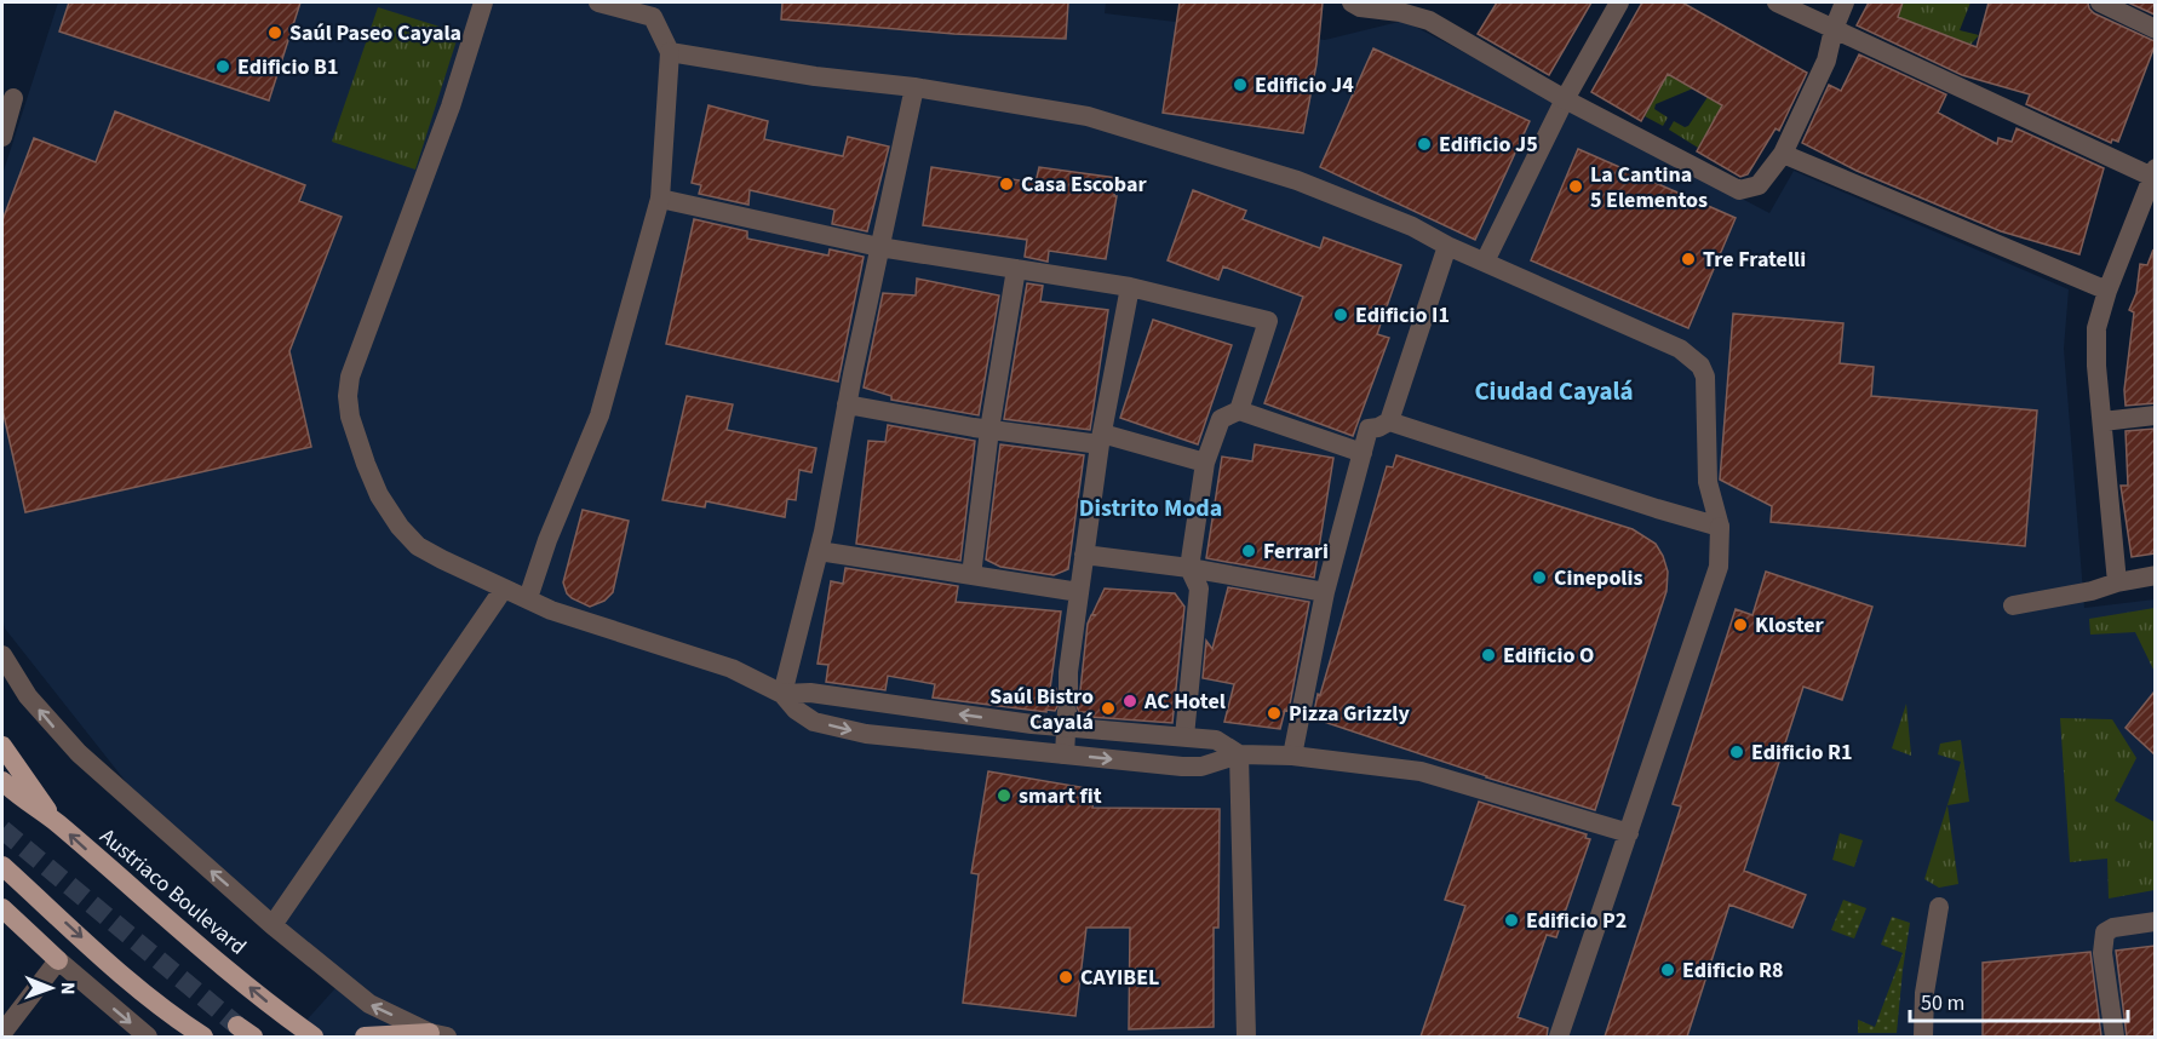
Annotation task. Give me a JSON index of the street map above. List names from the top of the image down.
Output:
{
  "streets": {
    "main road": ["Austriaco Boulevard"]
  },
  "districts": ["Ciudad Cayalá", "Distrito Moda"],
  "places": [
    "Saúl Paseo Cayala",
    "Edificio B1",
    "Edificio J4",
    "Edificio J5",
    "Casa Escobar",
    "La Cantina 5 Elementos",
    "Tre Fratelli",
    "Edificio I1",
    "Ferrari",
    "Cinepolis",
    "Kloster",
    "Edificio O",
    "AC Hotel",
    "Saúl Bistro Cayalá",
    "Pizza Grizzly",
    "Edificio R1",
    "smart fit",
    "Edificio P2",
    "Edificio R8",
    "CAYIBEL"
  ],
  "scale_bar": "50 m",
  "north": "right"
}
